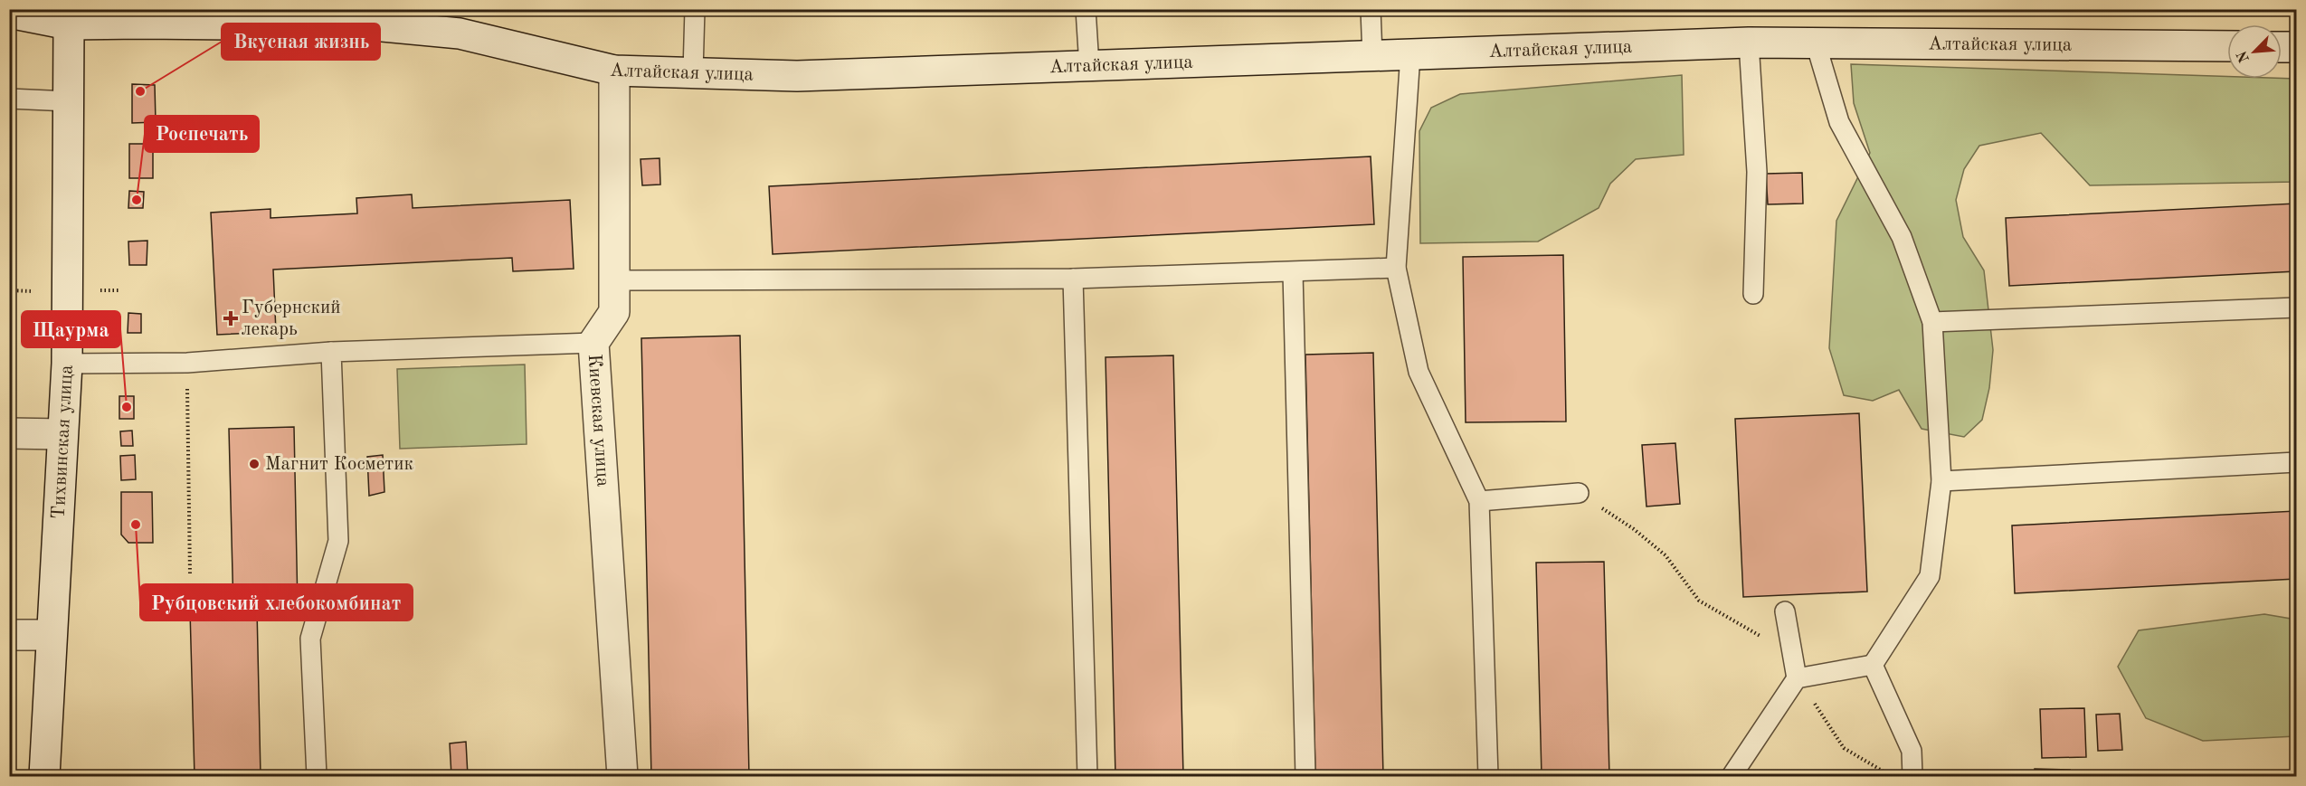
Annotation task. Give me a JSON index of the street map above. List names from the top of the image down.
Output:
{
  "streets": {
    "street": ["Алтайская улица", "Киевская улица", "Тихвинская улица"]
  },
  "crossings": [
    ["Алтайская улица", "Киевская улица"],
    ["Алтайская улица", "Тихвинская улица"]
  ],
  "places": {
    "other": [
      "Вкусная жизнь",
      "Роспечать",
      "Щаурма",
      "Магнит Косметик",
      "Рубцовский хлебокомбинат"
    ],
    "health": ["Губернский лекарь"]
  },
  "north": "bottom left"
}
